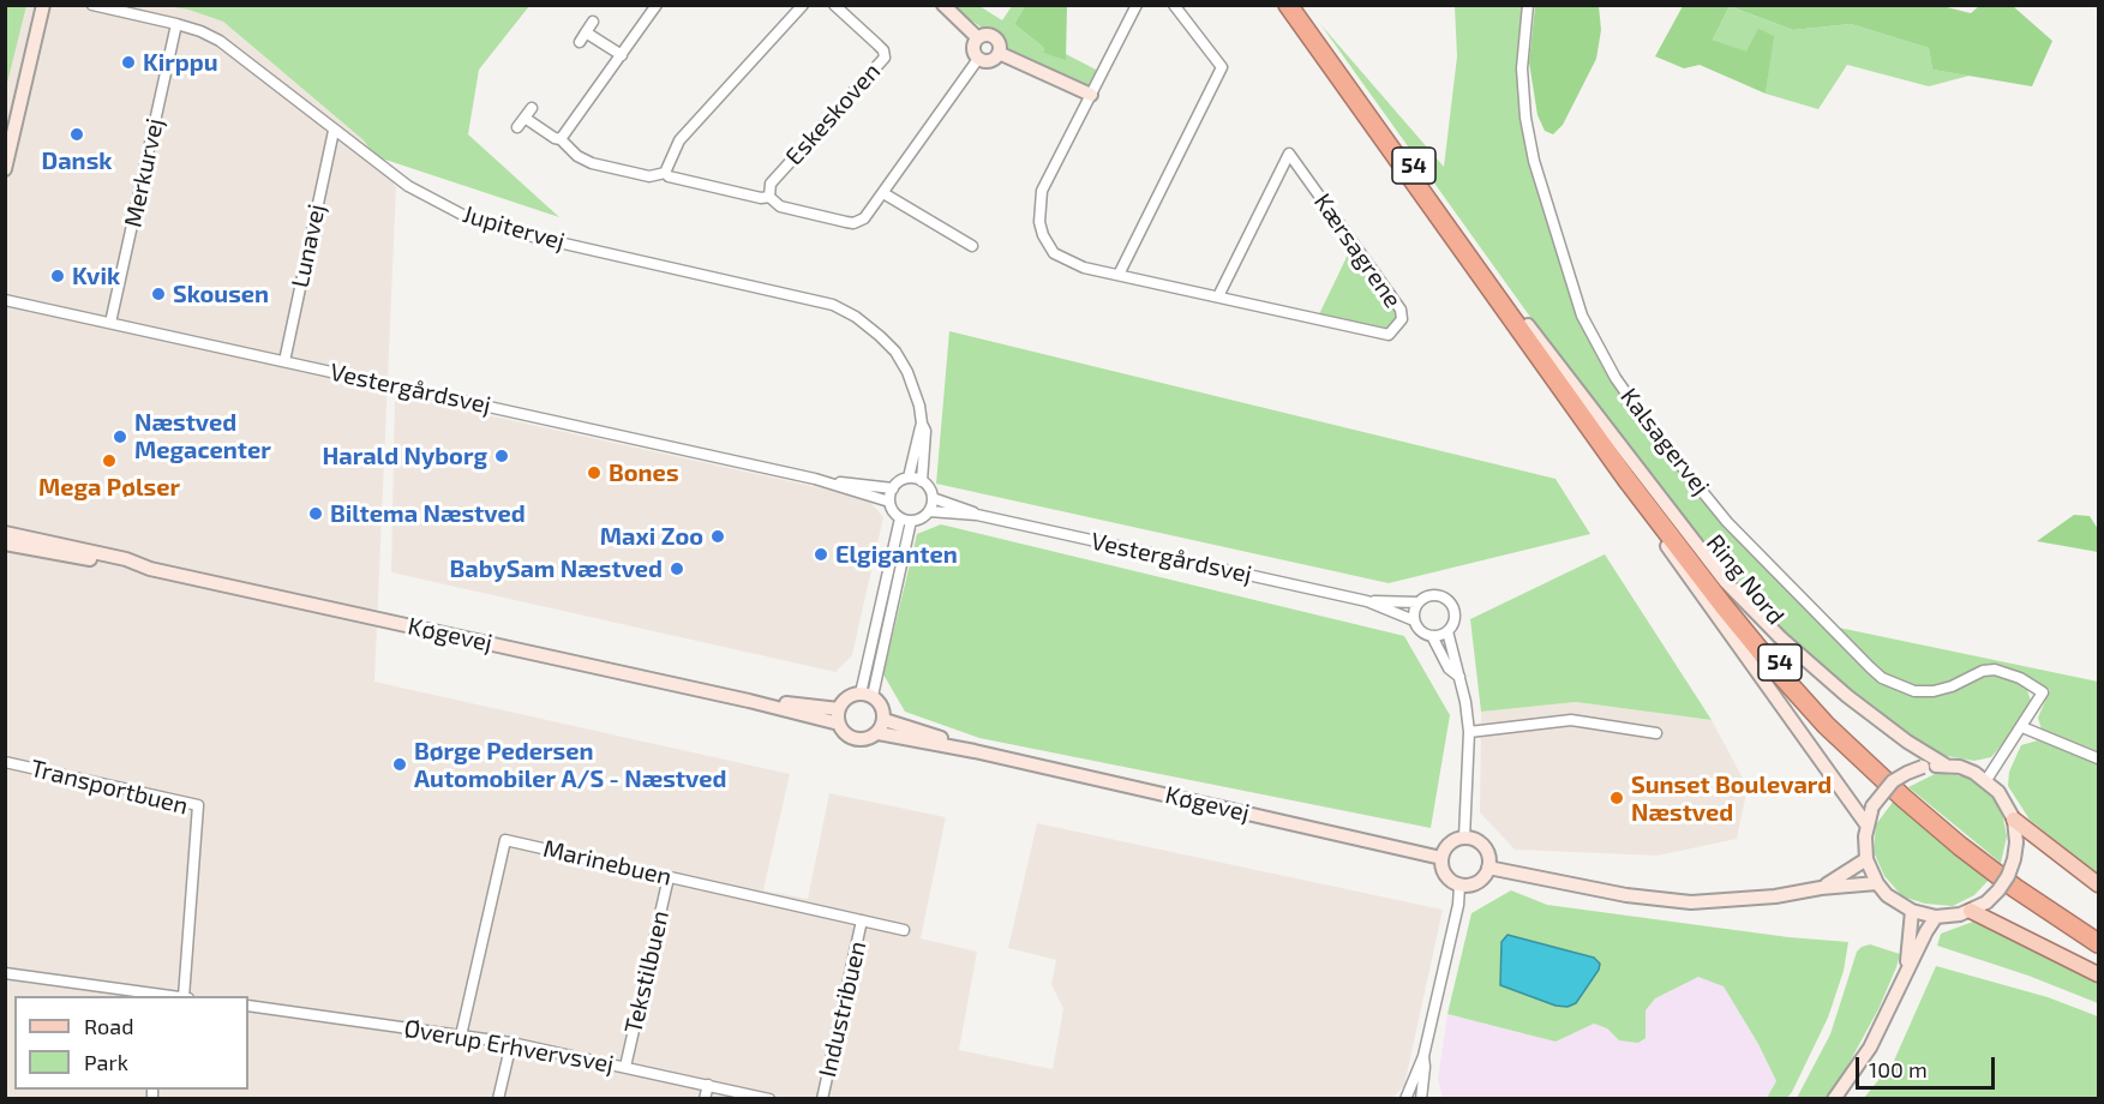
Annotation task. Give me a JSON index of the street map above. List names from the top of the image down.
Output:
{
  "streets": {
    "highway": ["54", "Ring Nord"],
    "street": [
      "Eskeskoven",
      "Merkurvej",
      "Jupitervej",
      "Lunavej",
      "Kærsagrene",
      "Vestergårdsvej",
      "Kalsagervej",
      "Køgevej",
      "Transportbuen",
      "Marinebuen",
      "Tekstilbuen",
      "Industribuen",
      "Øverup Erhvervsvej"
    ]
  },
  "crossings": [
    ["54", "Ring Nord"],
    ["Merkurvej", "Jupitervej"],
    ["Merkurvej", "Vestergårdsvej"],
    ["Jupitervej", "Lunavej"],
    ["Jupitervej", "Vestergårdsvej"],
    ["Lunavej", "Vestergårdsvej"],
    ["Marinebuen", "Tekstilbuen"],
    ["Marinebuen", "Industribuen"],
    ["Marinebuen", "Øverup Erhvervsvej"],
    ["Tekstilbuen", "Øverup Erhvervsvej"]
  ],
  "places": [
    "Kirppu",
    "Dansk",
    "Kvik",
    "Skousen",
    "Næstved Megacenter",
    "Harald Nyborg",
    "Mega Pølser",
    "Bones",
    "Biltema Næstved",
    "Maxi Zoo",
    "Elgiganten",
    "BabySam Næstved",
    "Børge Pedersen Automobiler A/S - Næstved",
    "Sunset Boulevard Næstved"
  ],
  "legend": ["Road", "Park"],
  "scale_bar": "100 m"
}
